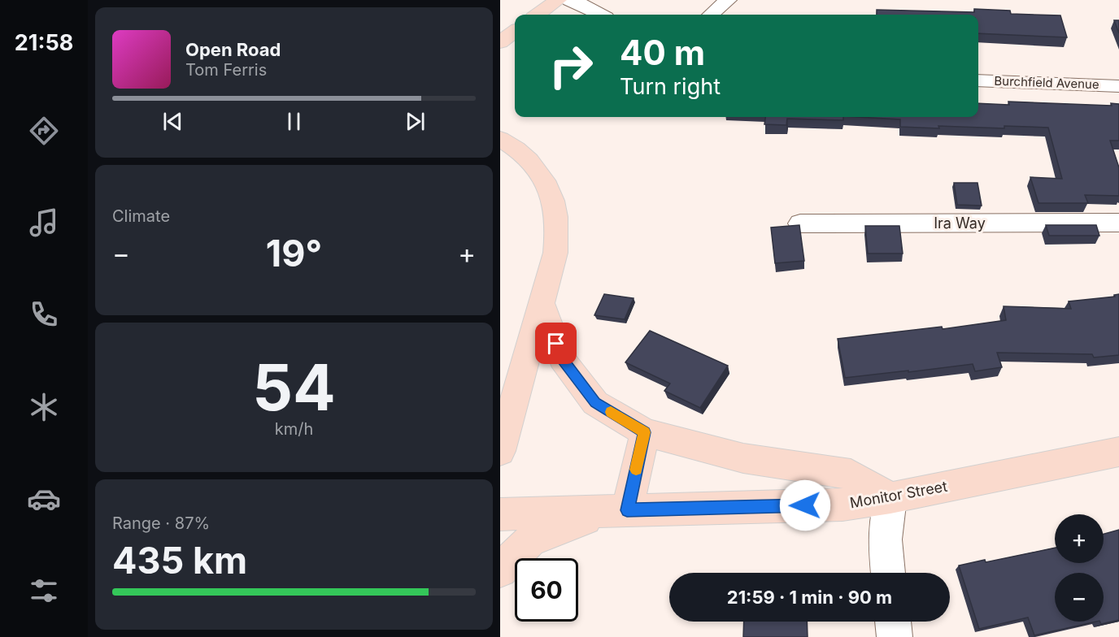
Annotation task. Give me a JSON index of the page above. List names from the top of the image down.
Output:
{
  "streets": {
    "main road": ["Monitor Street"],
    "street": ["Burchfield Avenue", "Ira Way"]
  },
  "page": {
    "tabs": "21:58",
    "turn": ["40 m", "Turn right"],
    "song": ["Open Road", "Tom Ferris"],
    "tile": [
      "Climate",
      ["54", "km/h"],
      ["Range · 87%", "435 km"]
    ],
    "heat": ["−", "19°", "+"],
    "map_buttons": ["+", "−"],
    "limit": "60",
    "trip": "21:59 · 1 min · 90 m"
  }
}
